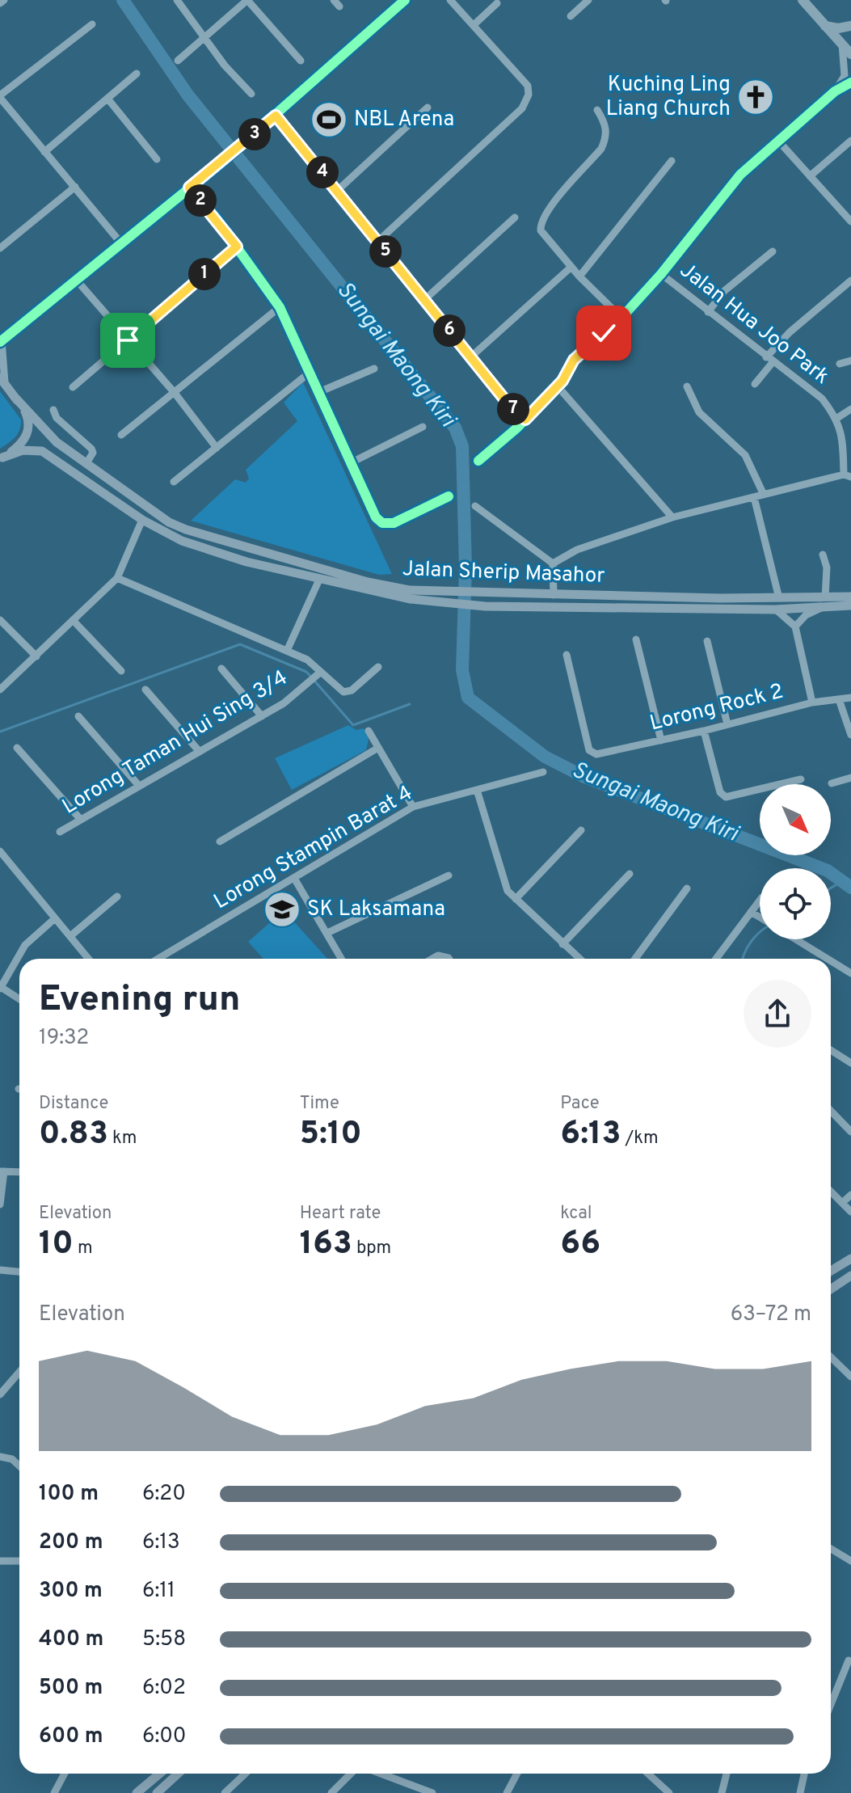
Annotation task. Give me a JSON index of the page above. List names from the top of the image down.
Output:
{
  "streets": {
    "main road": ["Jalan Sherip Masahor"],
    "street": [
      "Jalan Hua Joo Park",
      "Lorong Rock 2",
      "Lorong Taman Hui Sing 3/4",
      "Lorong Stampin Barat 4"
    ]
  },
  "water": ["Sungai Maong Kiri"],
  "places": {
    "church": ["Kuching Ling Liang Church"],
    "sports": ["NBL Arena"],
    "school or university": ["SK Laksamana"]
  },
  "north": "bottom right",
  "page": {
    "pins": [
      "3",
      "4",
      "2",
      "5",
      "1",
      "6",
      "7"
    ],
    "heading": ["Evening run", "19:32"],
    "stats": [
      ["Distance", "0.83 km"],
      ["Time", "5:10"],
      ["Pace", "6:13 /km"],
      ["Elevation", "10 m"],
      ["Heart rate", "163 bpm"],
      ["kcal", "66"]
    ],
    "chart": ["Elevation", "63–72 m"],
    "list": [
      {
        "name": "100 m",
        "note": "6:20"
      },
      {
        "name": "200 m",
        "note": "6:13"
      },
      {
        "name": "300 m",
        "note": "6:11"
      },
      {
        "name": "400 m",
        "note": "5:58"
      },
      {
        "name": "500 m",
        "note": "6:02"
      },
      {
        "name": "600 m",
        "note": "6:00"
      }
    ]
  }
}
